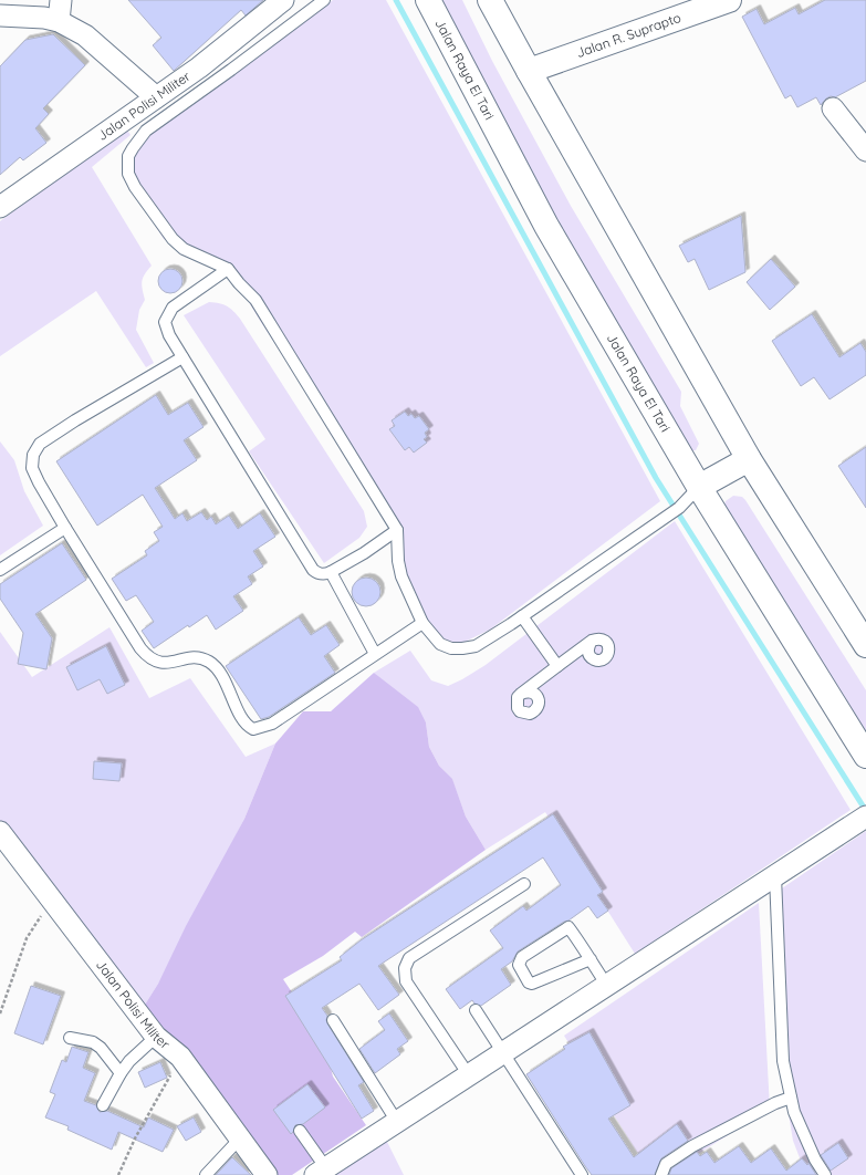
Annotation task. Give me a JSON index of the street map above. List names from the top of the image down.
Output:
{
  "streets": {
    "main road": ["Jalan R. Suprapto", "Jalan Raya El Tari"],
    "street": ["Jalan Polisi Militer"]
  }
}
